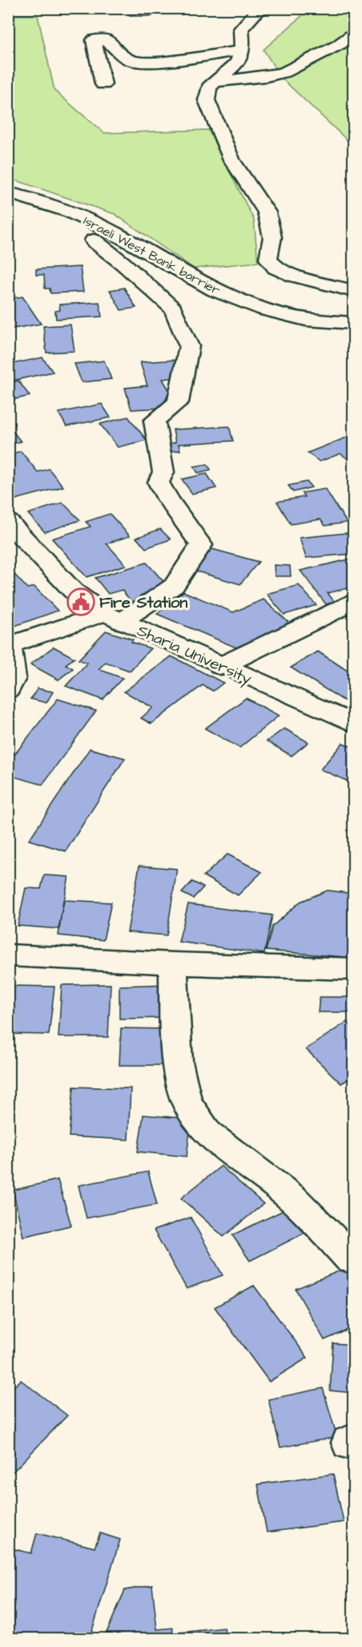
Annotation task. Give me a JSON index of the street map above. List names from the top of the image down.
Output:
{
  "streets": {
    "street": ["Israeli West Bank barrier", "Sharia University"]
  },
  "places": {
    "public building": ["Fire Station"]
  }
}
